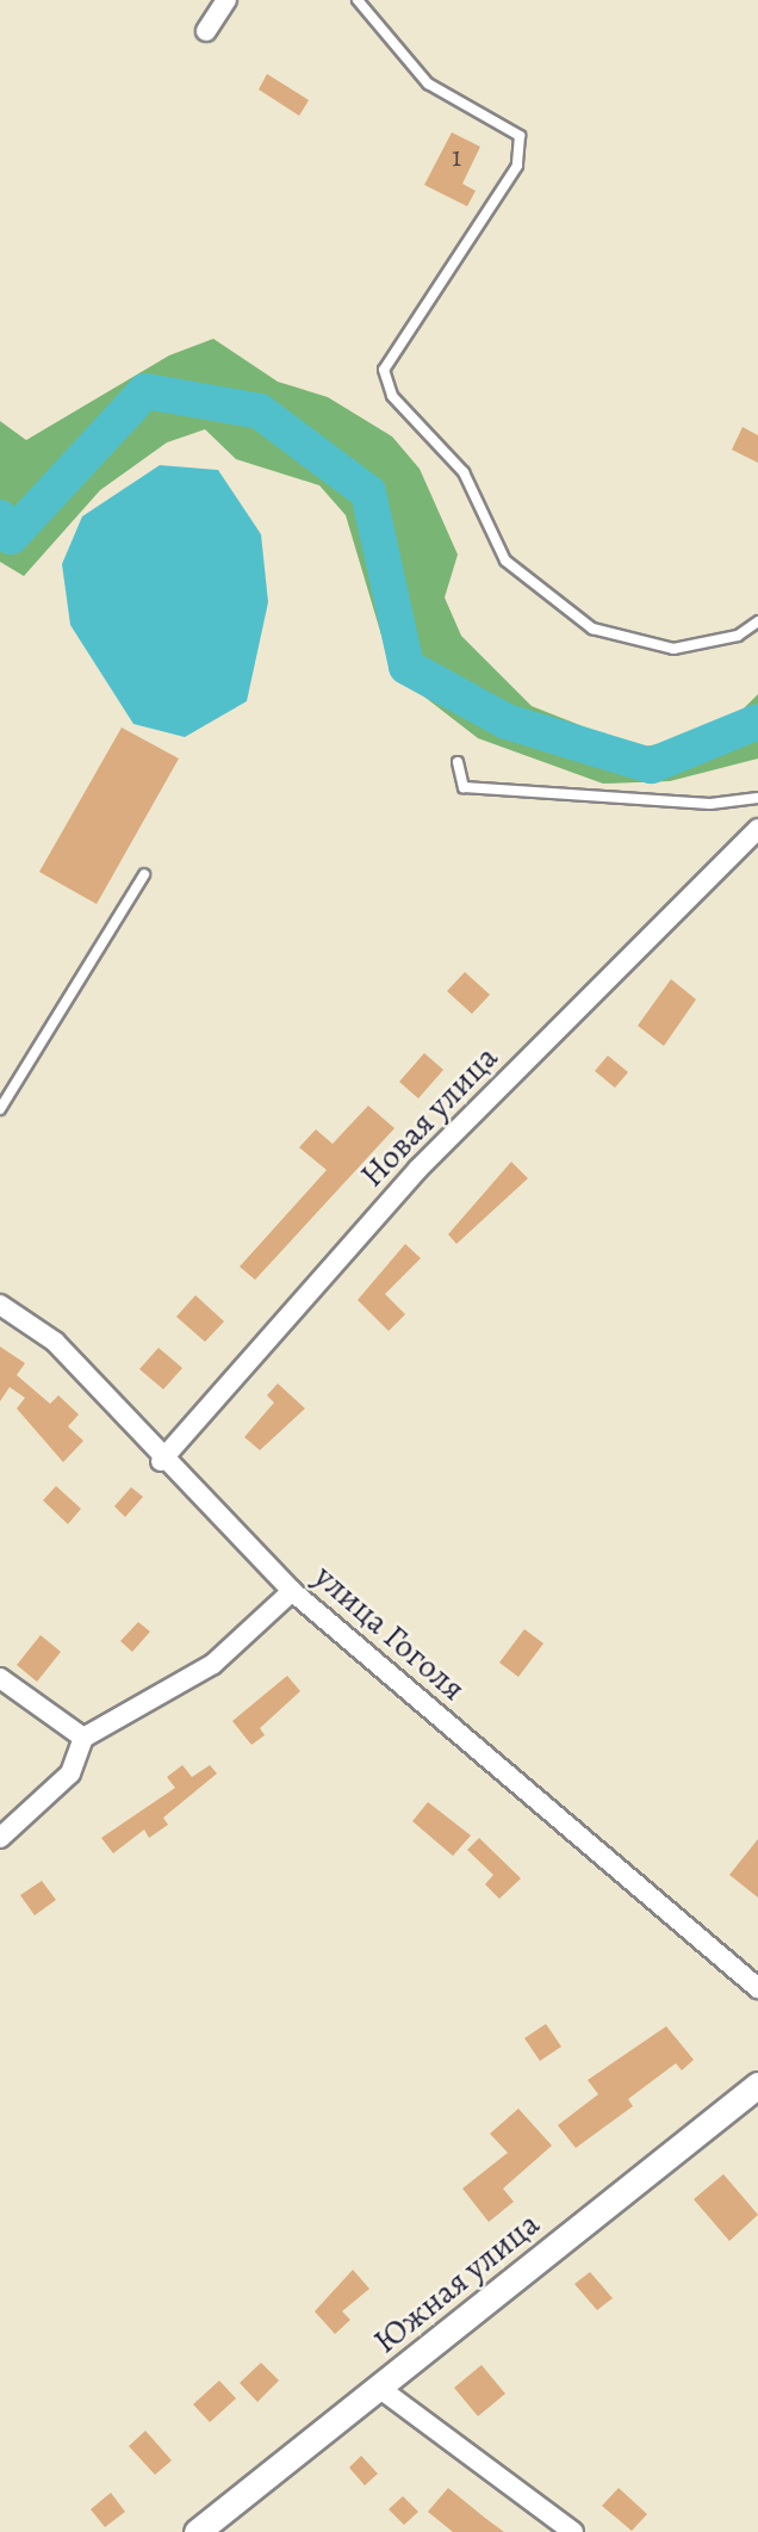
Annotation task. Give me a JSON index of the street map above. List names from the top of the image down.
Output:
{
  "streets": {
    "street": ["Новая улица", "улица Гоголя", "Южная улица"]
  },
  "crossings": [
    ["Новая улица", "улица Гоголя"]
  ],
  "house_numbers": ["1"]
}
